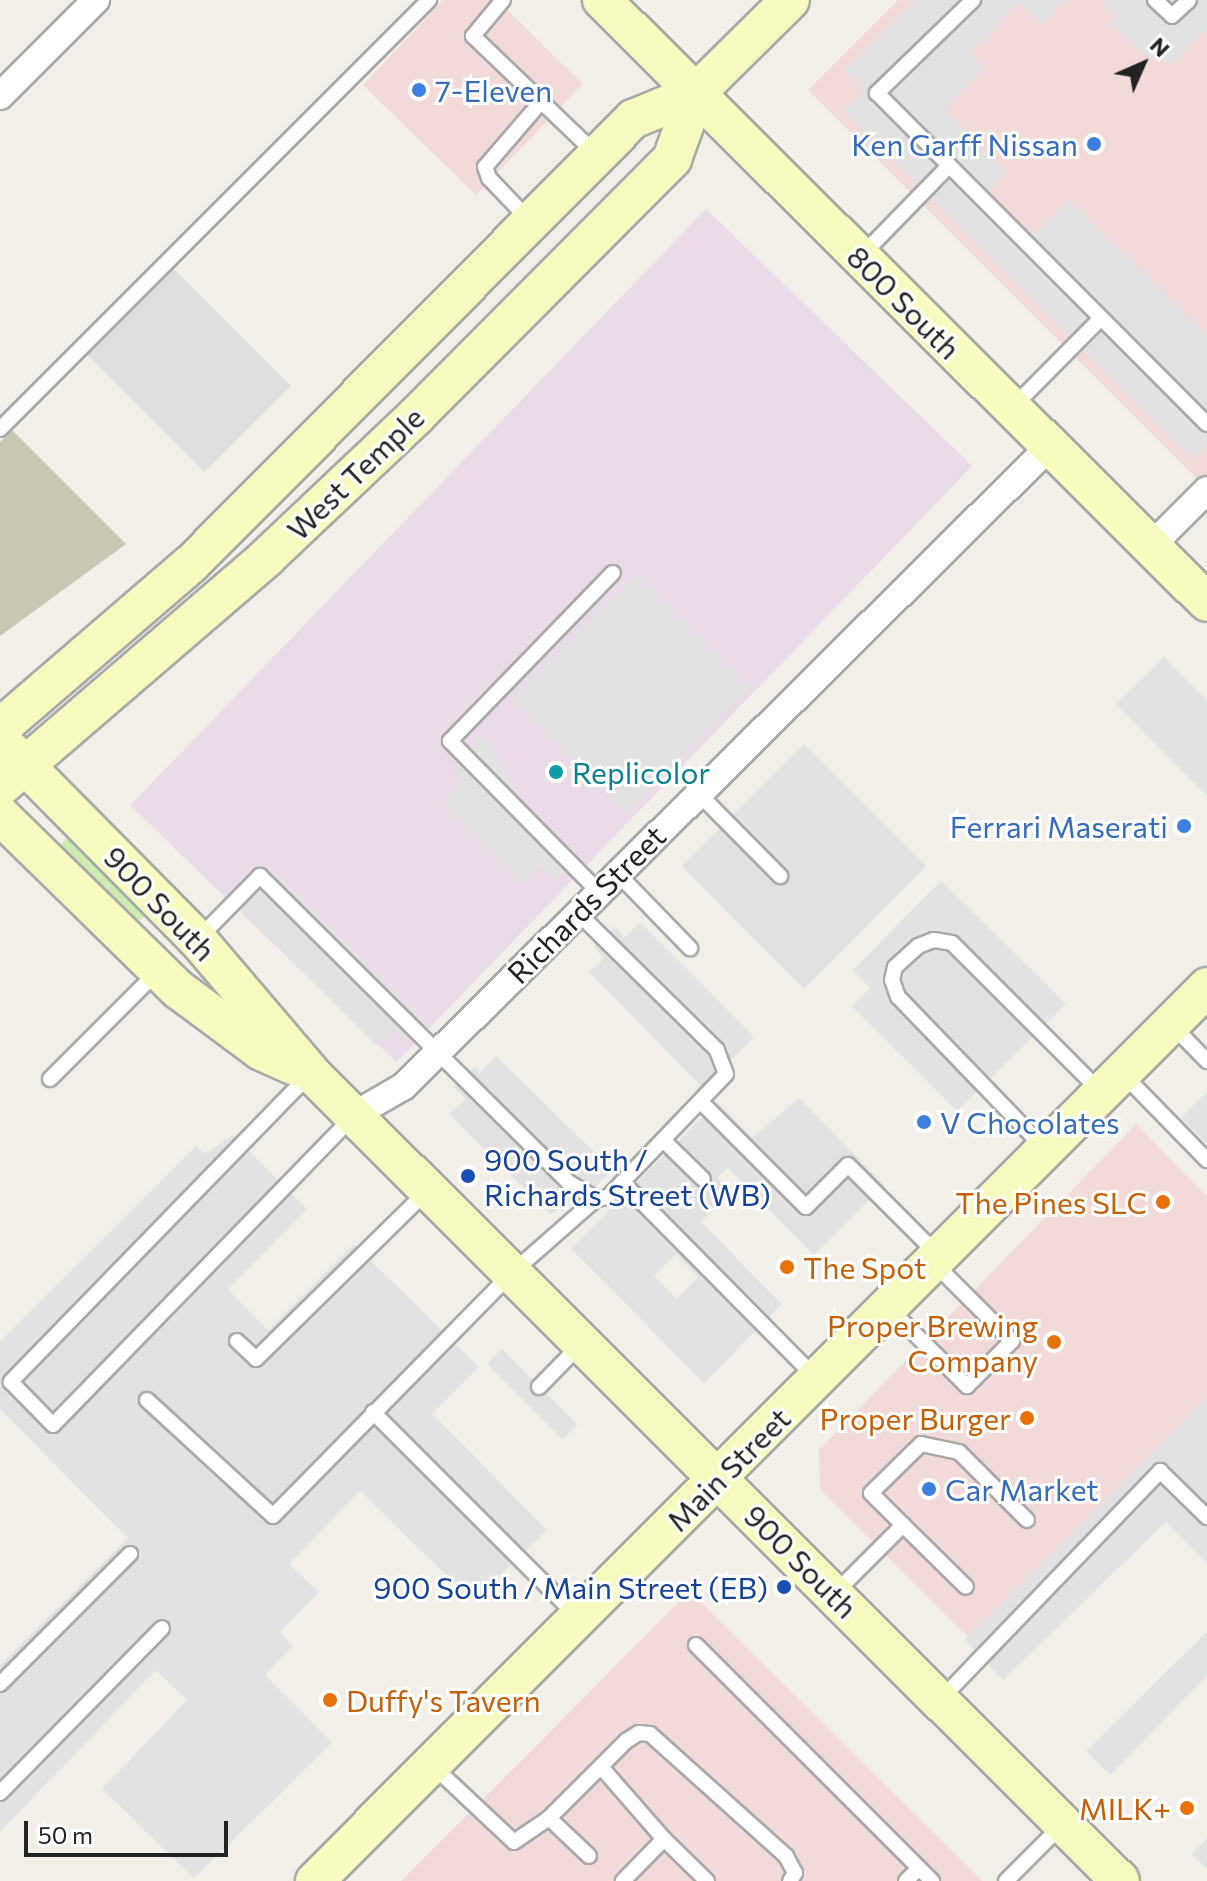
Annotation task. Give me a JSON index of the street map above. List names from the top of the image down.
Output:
{
  "streets": {
    "street": [
      "800 South",
      "West Temple",
      "900 South",
      "Richards Street",
      "Main Street"
    ]
  },
  "crossings": [
    ["800 South", "West Temple"],
    ["800 South", "Richards Street"],
    ["West Temple", "900 South"],
    ["900 South", "Richards Street"],
    ["900 South", "Main Street"]
  ],
  "places": [
    "7-Eleven",
    "Ken Garff Nissan",
    "Replicolor",
    "Ferrari Maserati",
    "V Chocolates",
    "900 South / Richards Street (WB)",
    "The Pines SLC",
    "The Spot",
    "Proper Brewing Company",
    "Proper Burger",
    "Car Market",
    "900 South / Main Street (EB)",
    "Duffy's Tavern",
    "MILK+"
  ],
  "scale_bar": "50 m",
  "north": "top right"
}
